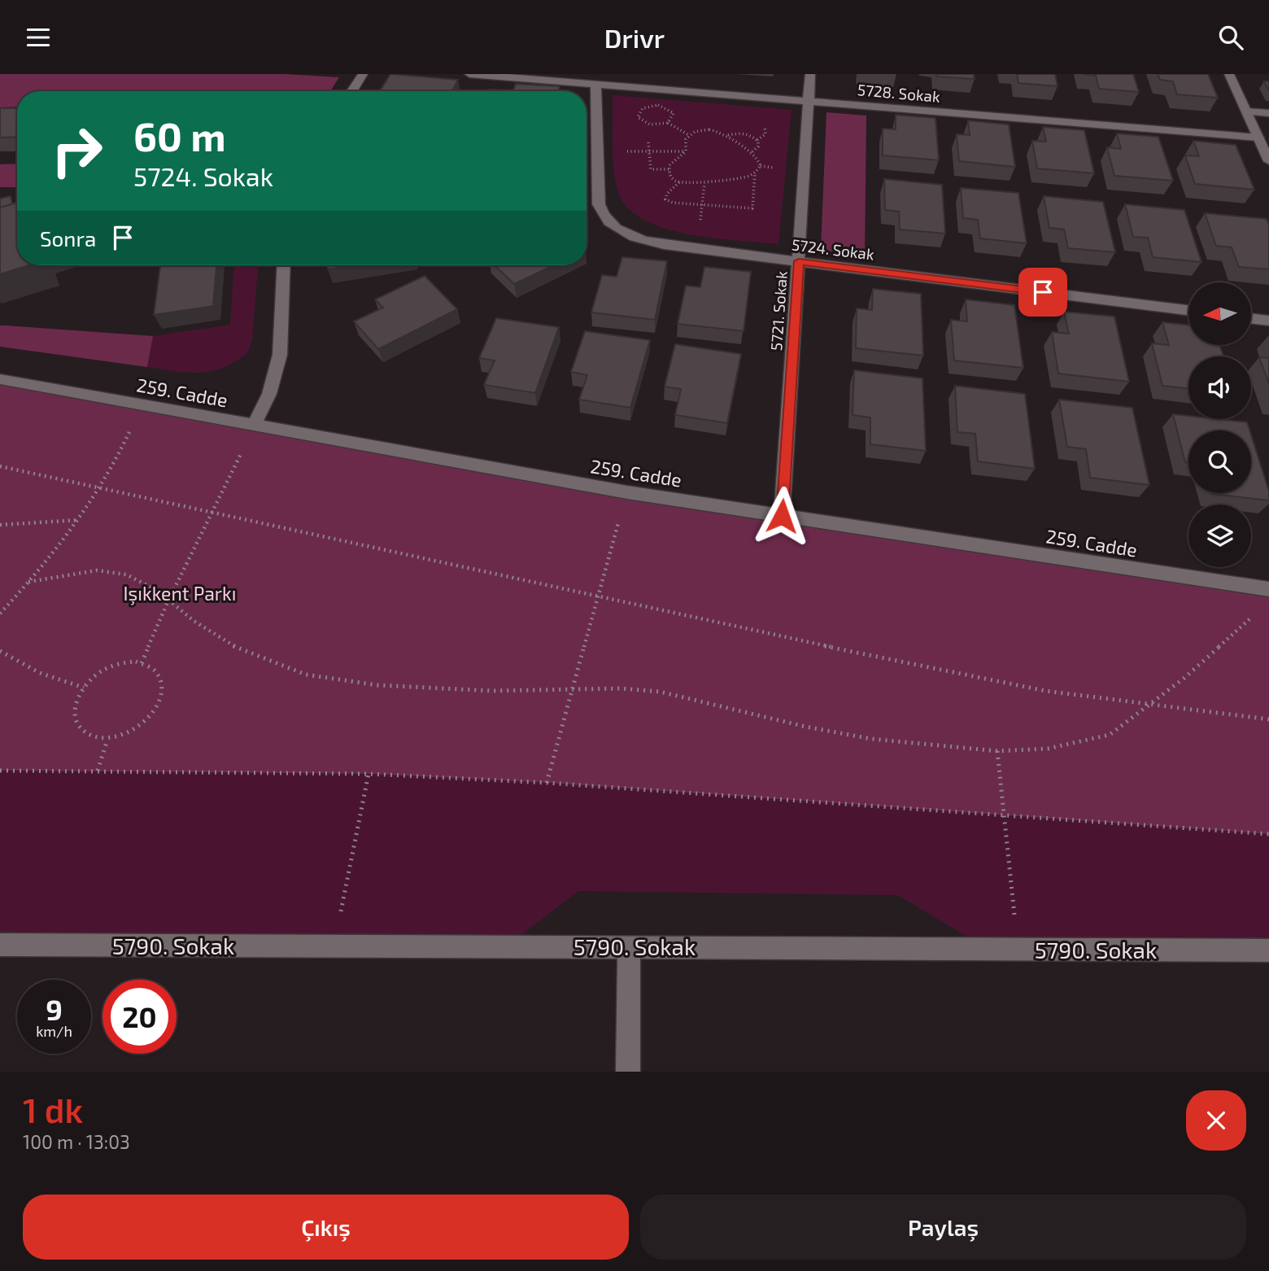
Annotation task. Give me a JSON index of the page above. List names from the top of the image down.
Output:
{
  "streets": {
    "street": [
      "5728. Sokak",
      "5724. Sokak",
      "5721. Sokak",
      "259. Cadde",
      "5790. Sokak"
    ]
  },
  "crossings": [
    ["5728. Sokak", "5724. Sokak"],
    ["5728. Sokak", "5721. Sokak"],
    ["5724. Sokak", "5721. Sokak"],
    ["5721. Sokak", "259. Cadde"]
  ],
  "parks": ["Işıkkent Parkı"],
  "north": "left",
  "page": {
    "header": "Drivr",
    "turn": ["60 m", "5724. Sokak"],
    "then": "Sonra",
    "speed": "9 km/h",
    "limit": "20",
    "heading": ["1 dk", "100 m · 13:03"],
    "buttons": ["Çıkış", "Paylaş"]
  }
}
